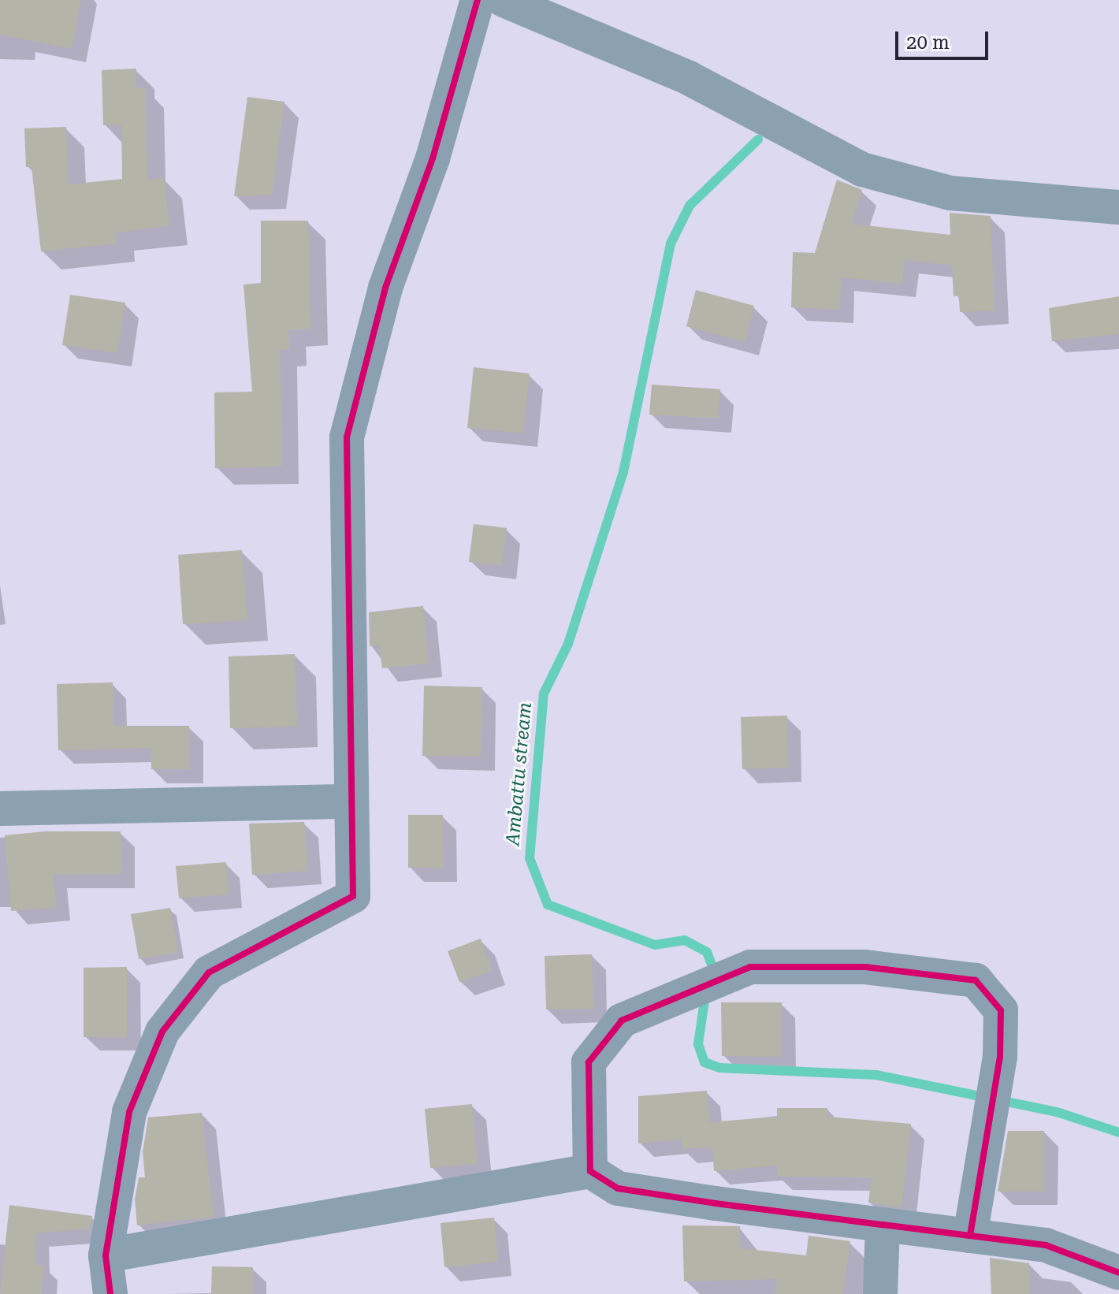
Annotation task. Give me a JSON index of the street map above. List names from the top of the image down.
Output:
{
  "water": ["Ambattu stream"],
  "scale_bar": "20 m"
}
